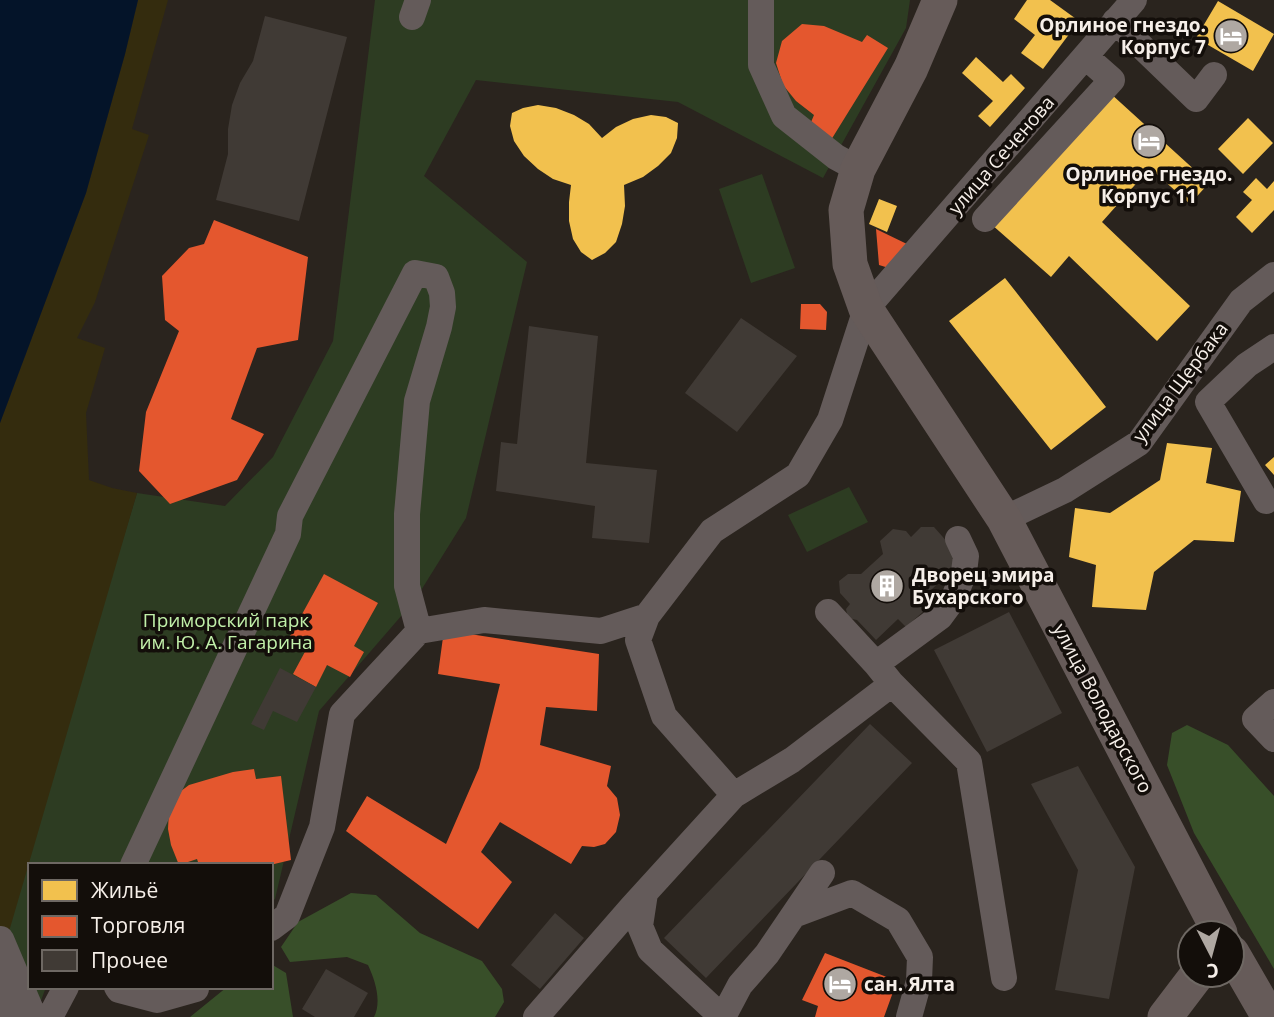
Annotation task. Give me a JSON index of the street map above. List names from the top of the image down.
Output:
{
  "streets": {
    "main road": ["улица Володарского"],
    "street": ["улица Сеченова", "улица Щербака"]
  },
  "crossings": [
    ["улица Сеченова", "улица Володарского"],
    ["улица Щербака", "улица Володарского"]
  ],
  "parks": ["Приморский парк им. Ю. А. Гагарина"],
  "places": {
    "hotel": ["Орлиное гнездо. Корпус 7", "Орлиное гнездо. Корпус 11", "сан. Ялта"],
    "building": ["Дворец эмира Бухарского"]
  },
  "legend": ["Жильё", "Торговля", "Прочее"],
  "north": "bottom"
}
